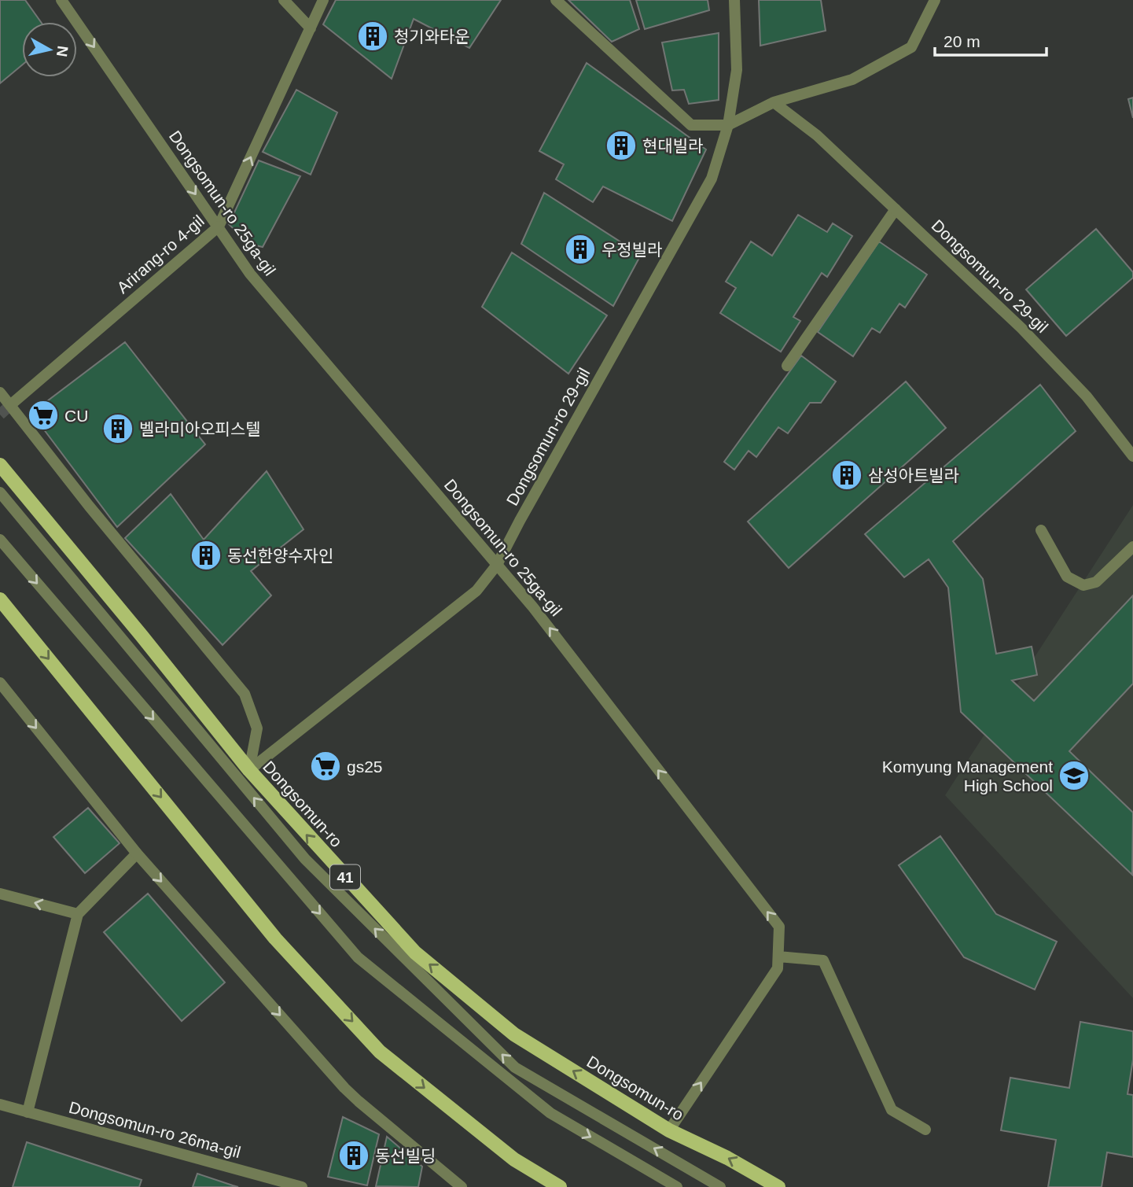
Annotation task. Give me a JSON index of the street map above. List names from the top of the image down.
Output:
{
  "streets": {
    "main road": ["Dongsomun-ro", "41"],
    "street": [
      "Dongsomun-ro 25ga-gil",
      "Arirang-ro 4-gil",
      "Dongsomun-ro 29-gil",
      "Dongsomun-ro 26ma-gil"
    ]
  },
  "crossings": [
    ["Dongsomun-ro 25ga-gil", "Arirang-ro 4-gil"],
    ["Dongsomun-ro 25ga-gil", "Dongsomun-ro 29-gil"],
    ["Dongsomun-ro 25ga-gil", "Dongsomun-ro"],
    ["Dongsomun-ro 29-gil", "Dongsomun-ro"]
  ],
  "one_way": ["Arirang-ro 4-gil"],
  "places": {
    "building": [
      "청기와타운",
      "현대빌라",
      "우정빌라",
      "벨라미아오피스텔",
      "삼성아트빌라",
      "동선한양수자인",
      "동선빌딩"
    ],
    "supermarket": ["CU", "gs25"],
    "school or university": ["Komyung Management High School"]
  },
  "scale_bar": "20 m",
  "north": "right"
}
